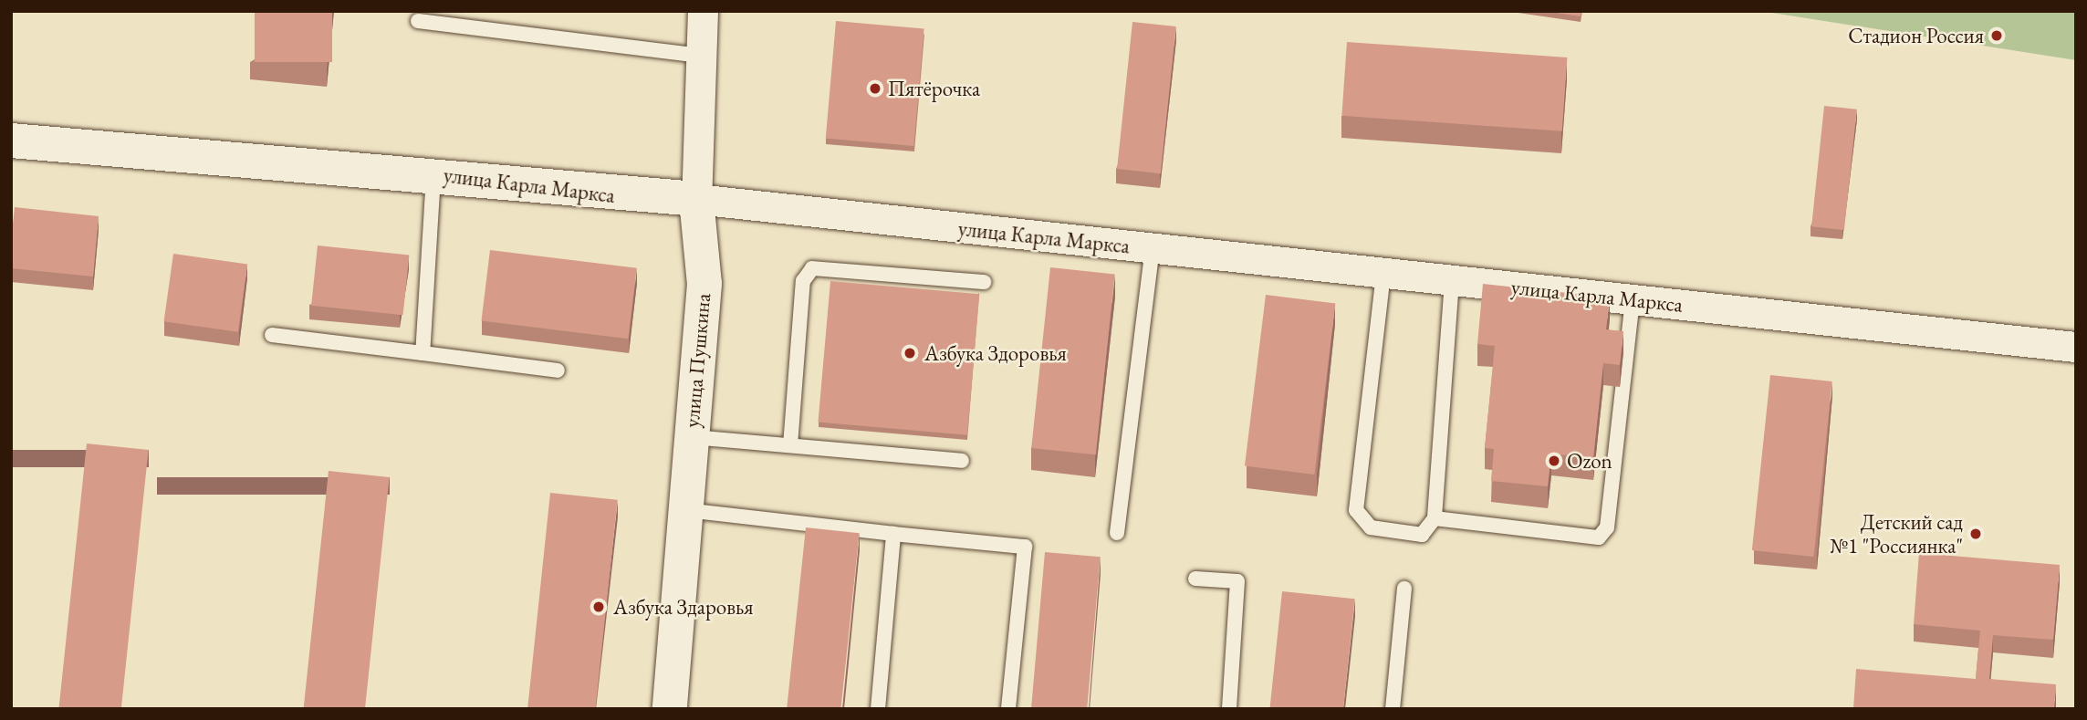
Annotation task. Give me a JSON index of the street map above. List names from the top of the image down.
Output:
{
  "streets": {
    "street": ["улица Карла Маркса", "улица Пушкина"]
  },
  "crossings": [
    ["улица Карла Маркса", "улица Пушкина"]
  ],
  "places": [
    "Стадион Россия",
    "Пятёрочка",
    "Азбука Здоровья",
    "Ozon",
    "Детский сад №1 \"Россиянка\"",
    "Азбука Здаровья"
  ]
}
